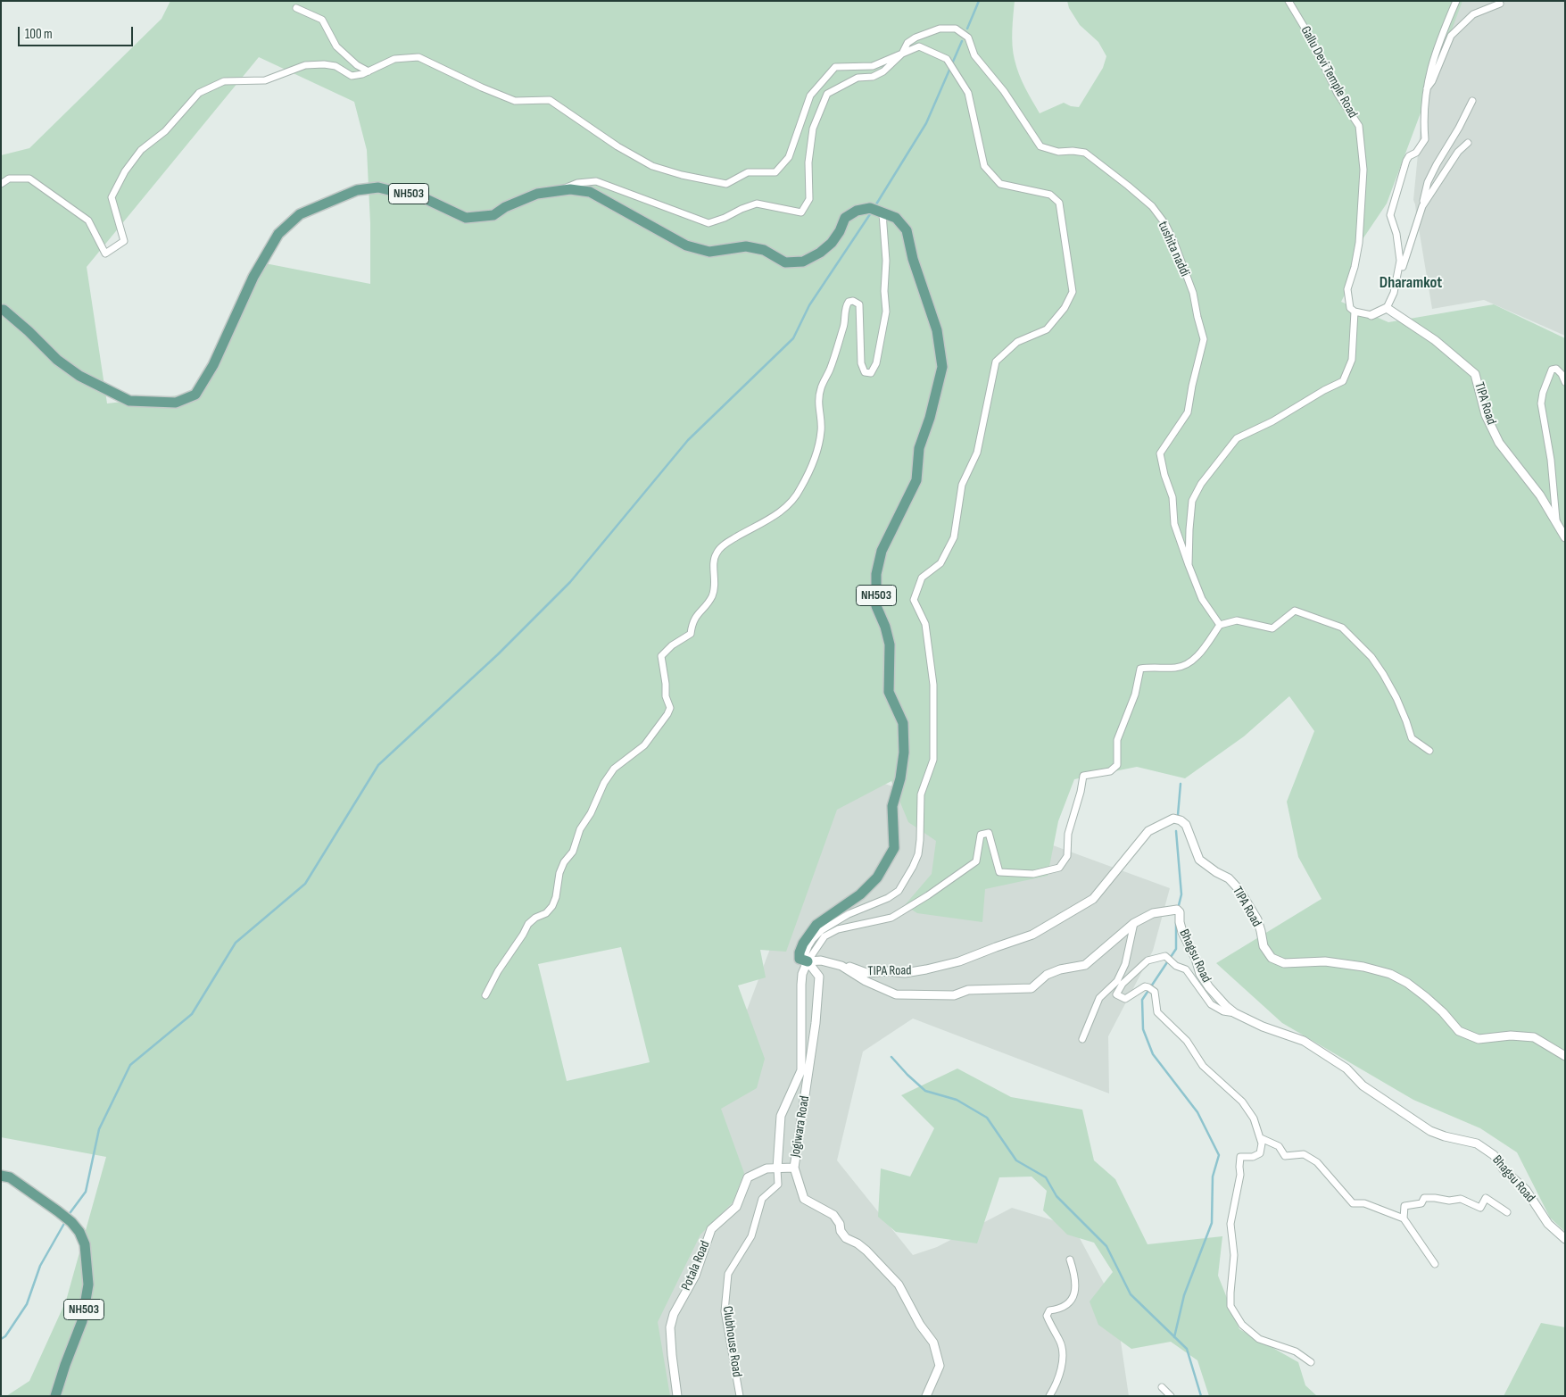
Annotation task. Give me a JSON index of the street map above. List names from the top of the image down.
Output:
{
  "streets": {
    "main road": ["NH503"],
    "street": [
      "Gallu Devi Temple Road",
      "tushita naddi",
      "TIPA Road",
      "Bhagsu Road",
      "Jogiwara Road",
      "Potala Road",
      "Clubhouse Road"
    ]
  },
  "crossings": [
    ["NH503", "tushita naddi"],
    ["NH503", "Bhagsu Road"],
    ["NH503", "Jogiwara Road"],
    ["TIPA Road", "Bhagsu Road"],
    ["Bhagsu Road", "Jogiwara Road"],
    ["Potala Road", "Clubhouse Road"]
  ],
  "districts": ["Dharamkot"],
  "scale_bar": "100 m"
}
